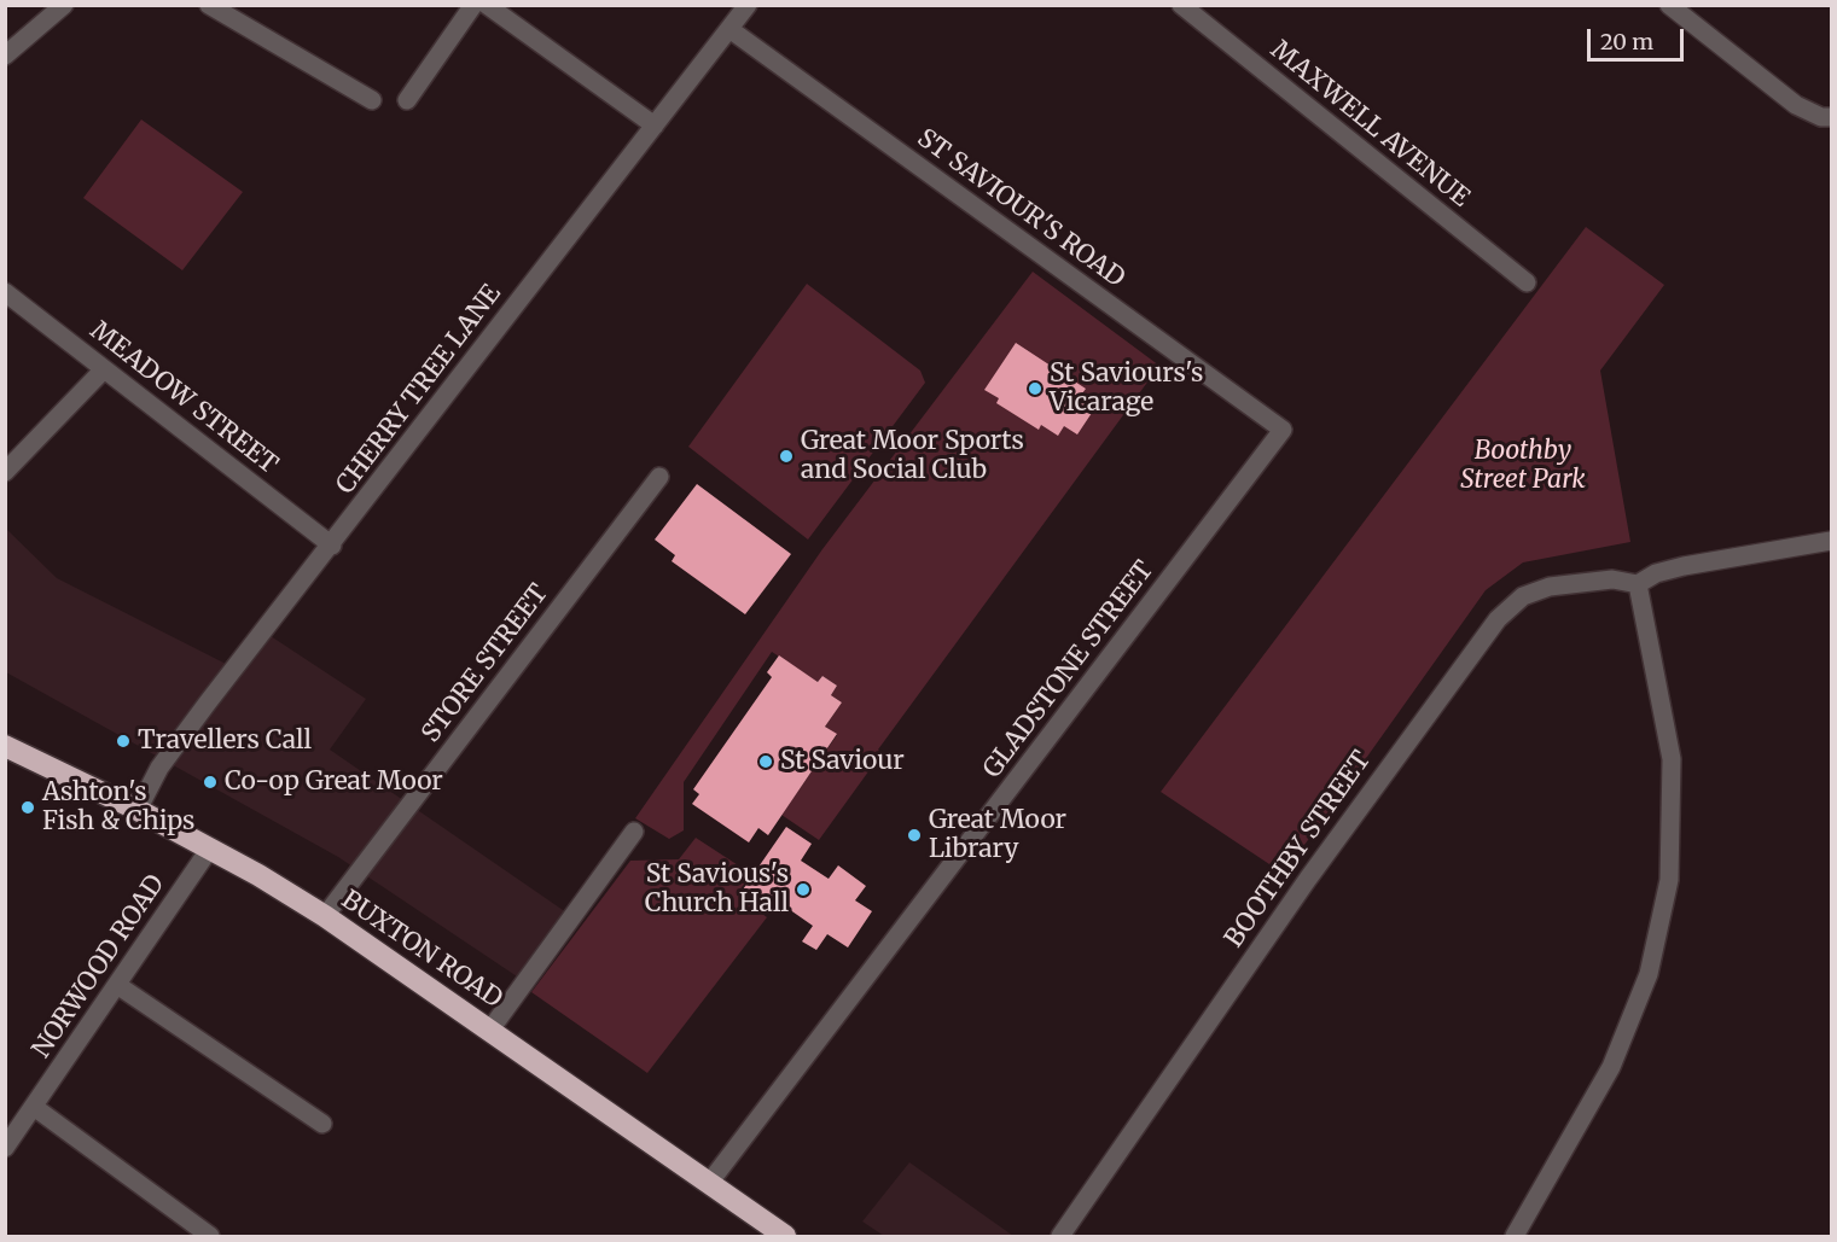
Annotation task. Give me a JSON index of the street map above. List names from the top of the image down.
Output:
{
  "streets": {
    "highway": ["BUXTON ROAD"],
    "street": [
      "MAXWELL AVENUE",
      "ST SAVIOUR'S ROAD",
      "CHERRY TREE LANE",
      "MEADOW STREET",
      "STORE STREET",
      "GLADSTONE STREET",
      "BOOTHBY STREET",
      "NORWOOD ROAD"
    ]
  },
  "crossings": [
    ["ST SAVIOUR'S ROAD", "CHERRY TREE LANE"],
    ["ST SAVIOUR'S ROAD", "GLADSTONE STREET"],
    ["CHERRY TREE LANE", "MEADOW STREET"],
    ["CHERRY TREE LANE", "BUXTON ROAD"],
    ["STORE STREET", "BUXTON ROAD"],
    ["GLADSTONE STREET", "BUXTON ROAD"],
    ["BUXTON ROAD", "NORWOOD ROAD"]
  ],
  "parks": ["Boothby Street Park"],
  "places": [
    "St Saviours's Vicarage",
    "Great Moor Sports and Social Club",
    "Travellers Call",
    "St Saviour",
    "Co-op Great Moor",
    "Ashton's Fish & Chips",
    "Great Moor Library",
    "St Savious's Church Hall"
  ],
  "scale_bar": "20 m"
}
